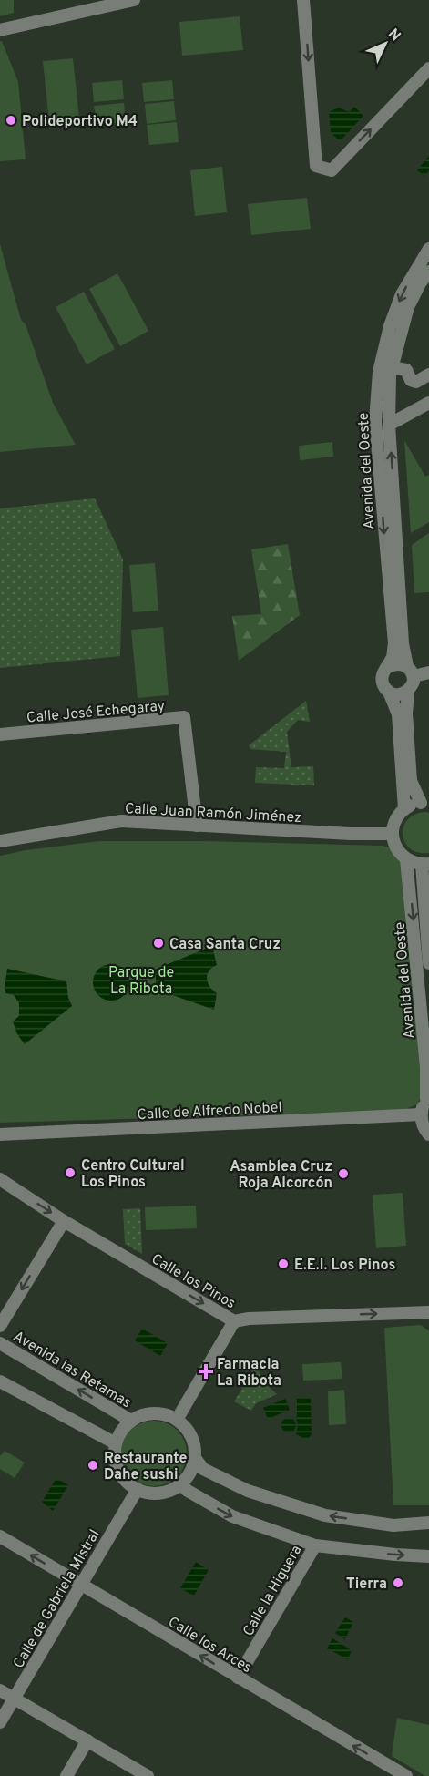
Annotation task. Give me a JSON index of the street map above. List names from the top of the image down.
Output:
{
  "streets": {
    "street": [
      "Avenida del Oeste",
      "Calle José Echegaray",
      "Calle Juan Ramón Jiménez",
      "Calle de Alfredo Nobel",
      "Calle los Pinos",
      "Avenida las Retamas",
      "Calle la Higuera",
      "Calle de Gabriela Mistral",
      "Calle los Arces"
    ]
  },
  "crossings": [
    ["Avenida del Oeste", "Calle de Alfredo Nobel"],
    ["Calle José Echegaray", "Calle Juan Ramón Jiménez"],
    ["Avenida las Retamas", "Calle de Gabriela Mistral"],
    ["Calle la Higuera", "Calle los Arces"],
    ["Calle de Gabriela Mistral", "Calle los Arces"]
  ],
  "one_way": ["Calle los Pinos", "Calle los Arces"],
  "parks": ["Parque de La Ribota"],
  "places": {
    "other": [
      "Polideportivo M4",
      "Casa Santa Cruz",
      "Centro Cultural Los Pinos",
      "Asamblea Cruz Roja Alcorcón",
      "E.E.I. Los Pinos",
      "Restaurante Dahe sushi",
      "Tierra"
    ],
    "health": ["Farmacia La Ribota"]
  },
  "north": "top right"
}
